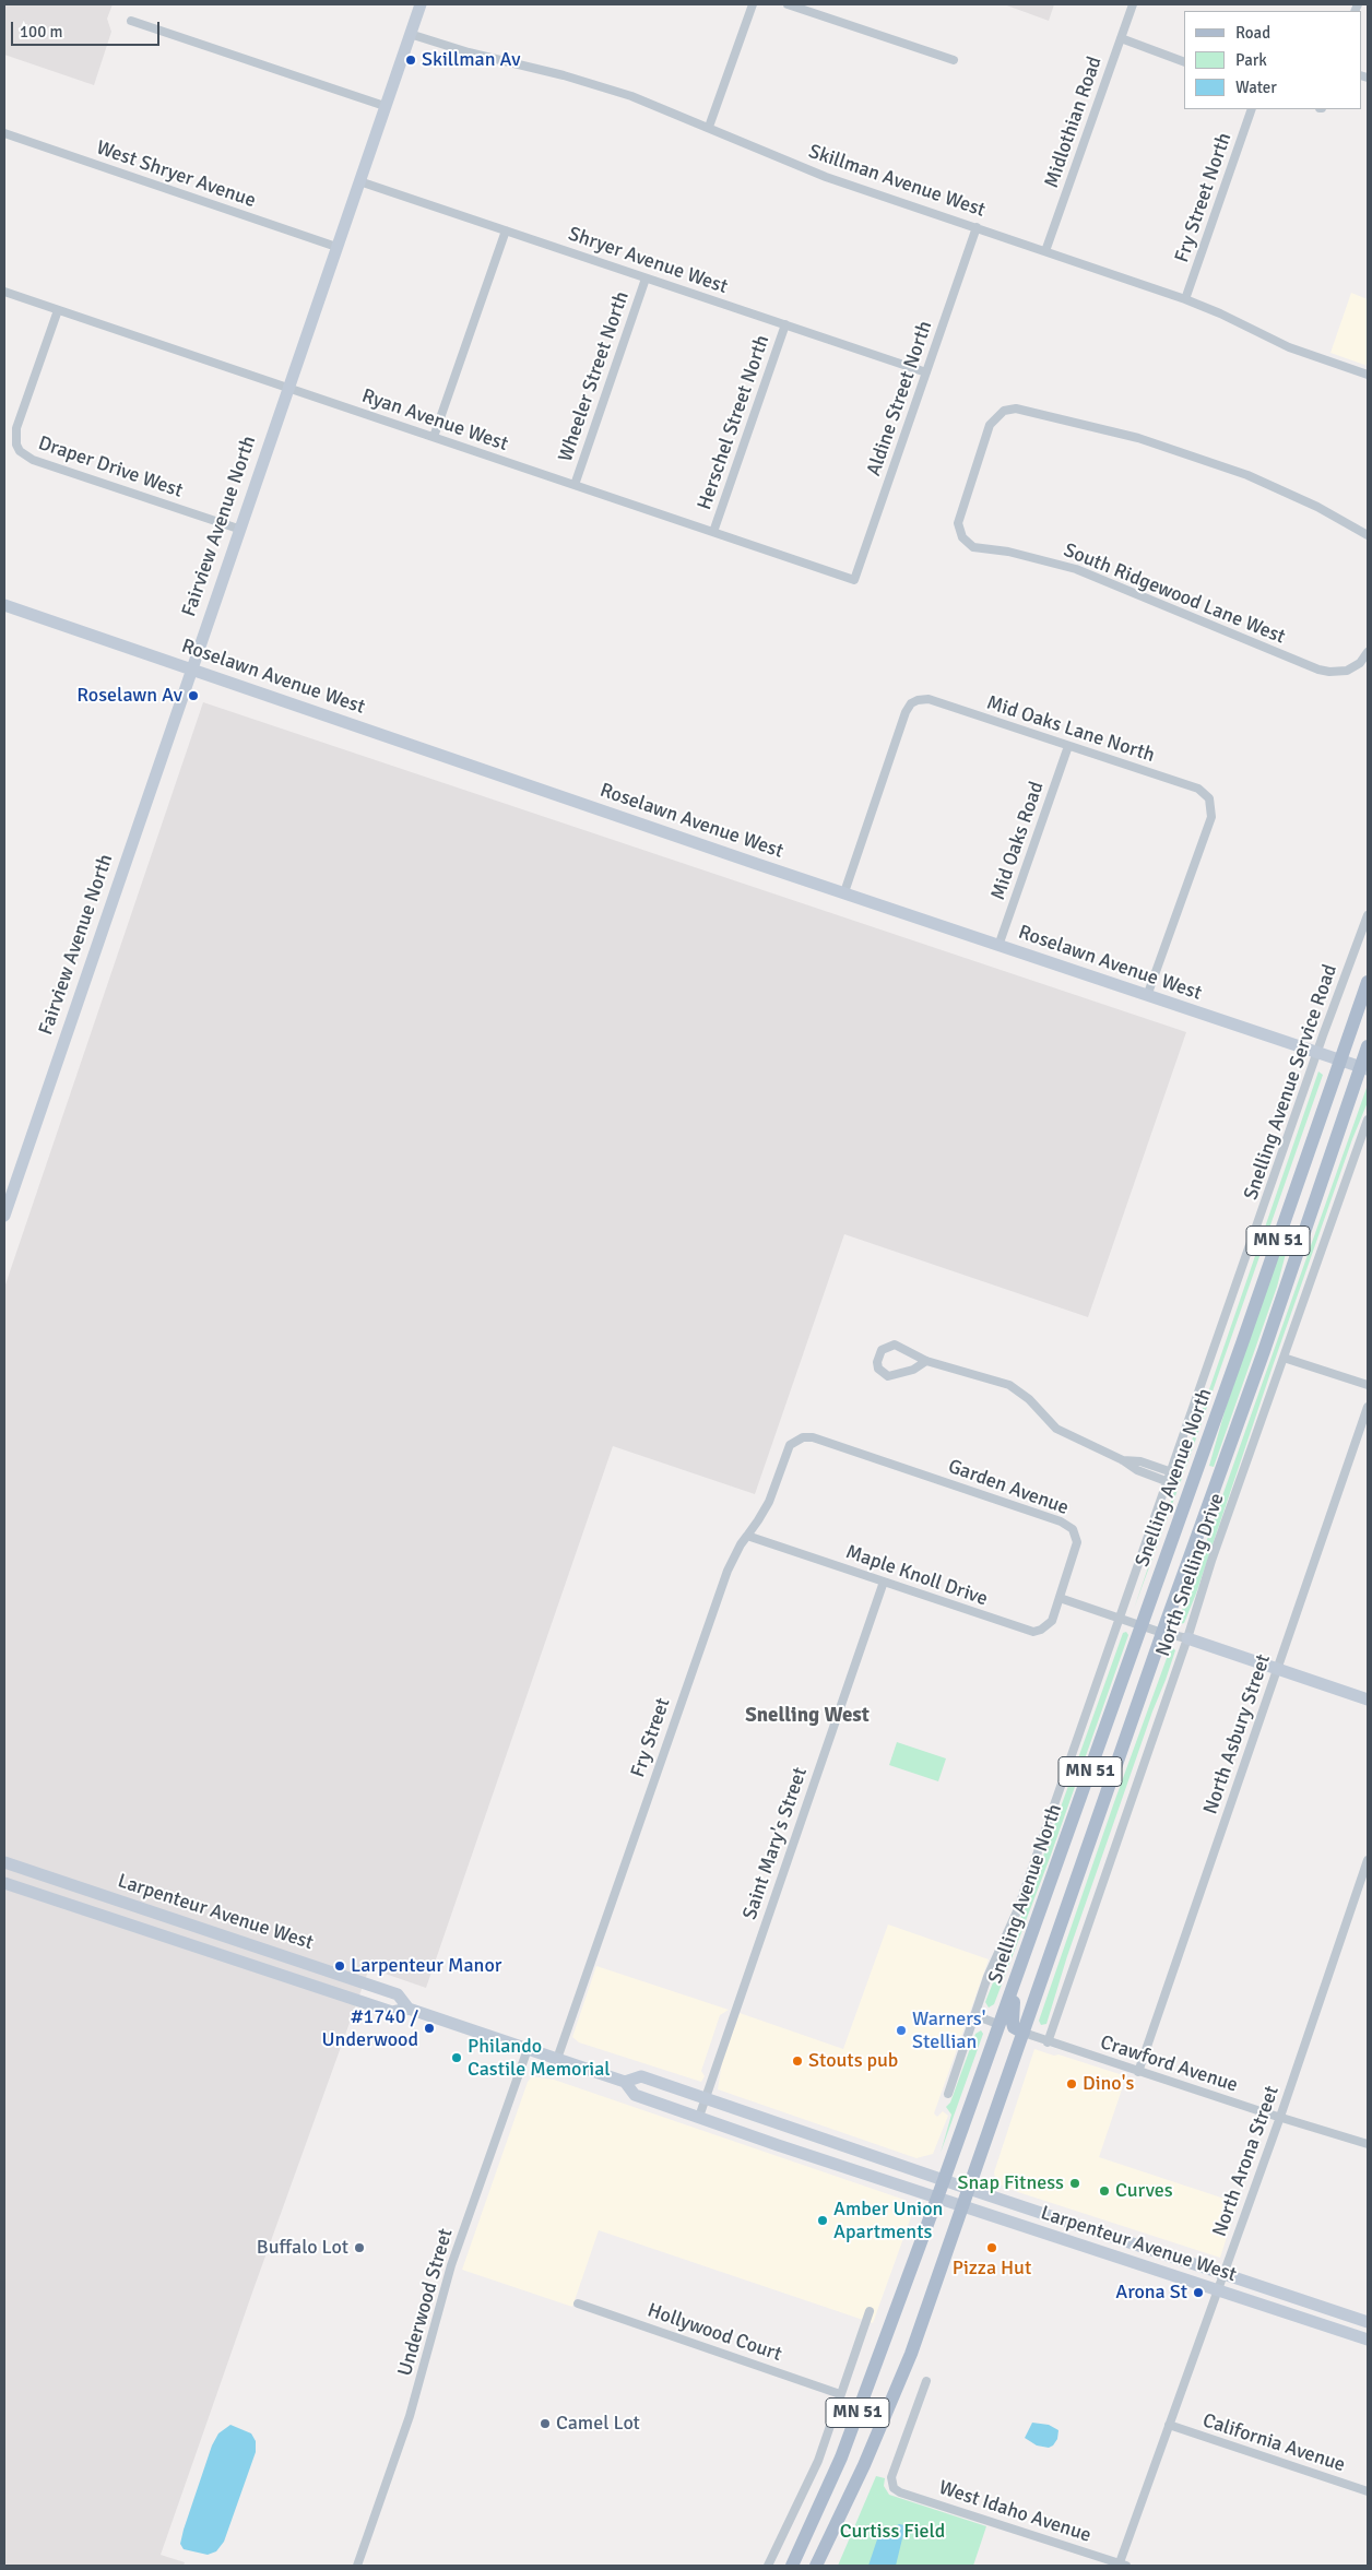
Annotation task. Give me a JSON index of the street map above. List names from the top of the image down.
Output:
{
  "streets": {
    "main road": ["MN 51", "Snelling Avenue North"],
    "street": [
      "Midlothian Road",
      "West Shryer Avenue",
      "Skillman Avenue West",
      "Fry Street North",
      "Shryer Avenue West",
      "Wheeler Street North",
      "Aldine Street North",
      "Ryan Avenue West",
      "Herschel Street North",
      "Draper Drive West",
      "Fairview Avenue North",
      "South Ridgewood Lane West",
      "Roselawn Avenue West",
      "Mid Oaks Lane North",
      "Mid Oaks Road",
      "Snelling Avenue Service Road",
      "Garden Avenue",
      "North Snelling Drive",
      "Maple Knoll Drive",
      "North Asbury Street",
      "Fry Street",
      "Saint Mary's Street",
      "Larpenteur Avenue West",
      "Crawford Avenue",
      "North Arona Street",
      "Underwood Street",
      "Hollywood Court",
      "California Avenue",
      "West Idaho Avenue"
    ]
  },
  "crossings": [
    ["Midlothian Road", "Skillman Avenue West"],
    ["West Shryer Avenue", "Fairview Avenue North"],
    ["Skillman Avenue West", "Fry Street North"],
    ["Skillman Avenue West", "Aldine Street North"],
    ["Skillman Avenue West", "Fairview Avenue North"],
    ["Shryer Avenue West", "Wheeler Street North"],
    ["Shryer Avenue West", "Aldine Street North"],
    ["Shryer Avenue West", "Herschel Street North"],
    ["Shryer Avenue West", "Fairview Avenue North"],
    ["Wheeler Street North", "Ryan Avenue West"],
    ["Aldine Street North", "Ryan Avenue West"],
    ["Ryan Avenue West", "Herschel Street North"],
    ["Ryan Avenue West", "Draper Drive West"],
    ["Ryan Avenue West", "Fairview Avenue North"],
    ["Draper Drive West", "Fairview Avenue North"],
    ["Fairview Avenue North", "Roselawn Avenue West"],
    ["Roselawn Avenue West", "Mid Oaks Lane North"],
    ["Roselawn Avenue West", "Mid Oaks Road"],
    ["Roselawn Avenue West", "Snelling Avenue Service Road"],
    ["Roselawn Avenue West", "MN 51"],
    ["Roselawn Avenue West", "Snelling Avenue North"],
    ["Mid Oaks Lane North", "Mid Oaks Road"],
    ["MN 51", "Larpenteur Avenue West"],
    ["MN 51", "Crawford Avenue"],
    ["Snelling Avenue North", "Larpenteur Avenue West"],
    ["Garden Avenue", "Maple Knoll Drive"],
    ["Garden Avenue", "Fry Street"],
    ["North Snelling Drive", "Crawford Avenue"],
    ["Maple Knoll Drive", "Fry Street"],
    ["Maple Knoll Drive", "Saint Mary's Street"],
    ["North Asbury Street", "Crawford Avenue"],
    ["Fry Street", "Larpenteur Avenue West"],
    ["Saint Mary's Street", "Larpenteur Avenue West"],
    ["Larpenteur Avenue West", "North Arona Street"],
    ["Larpenteur Avenue West", "Underwood Street"],
    ["Crawford Avenue", "North Arona Street"],
    ["North Arona Street", "California Avenue"],
    ["North Arona Street", "West Idaho Avenue"]
  ],
  "districts": ["Snelling West"],
  "parks": ["Curtiss Field"],
  "places": [
    "Skillman Av",
    "Roselawn Av",
    "Larpenteur Manor",
    "#1740 / Underwood",
    "Warners' Stellian",
    "Philando Castile Memorial",
    "Stouts pub",
    "Dino's",
    "Snap Fitness",
    "Curves",
    "Amber Union Apartments",
    "Buffalo Lot",
    "Pizza Hut",
    "Arona St",
    "Camel Lot"
  ],
  "legend": ["Road", "Park", "Water"],
  "scale_bar": "100 m"
}
